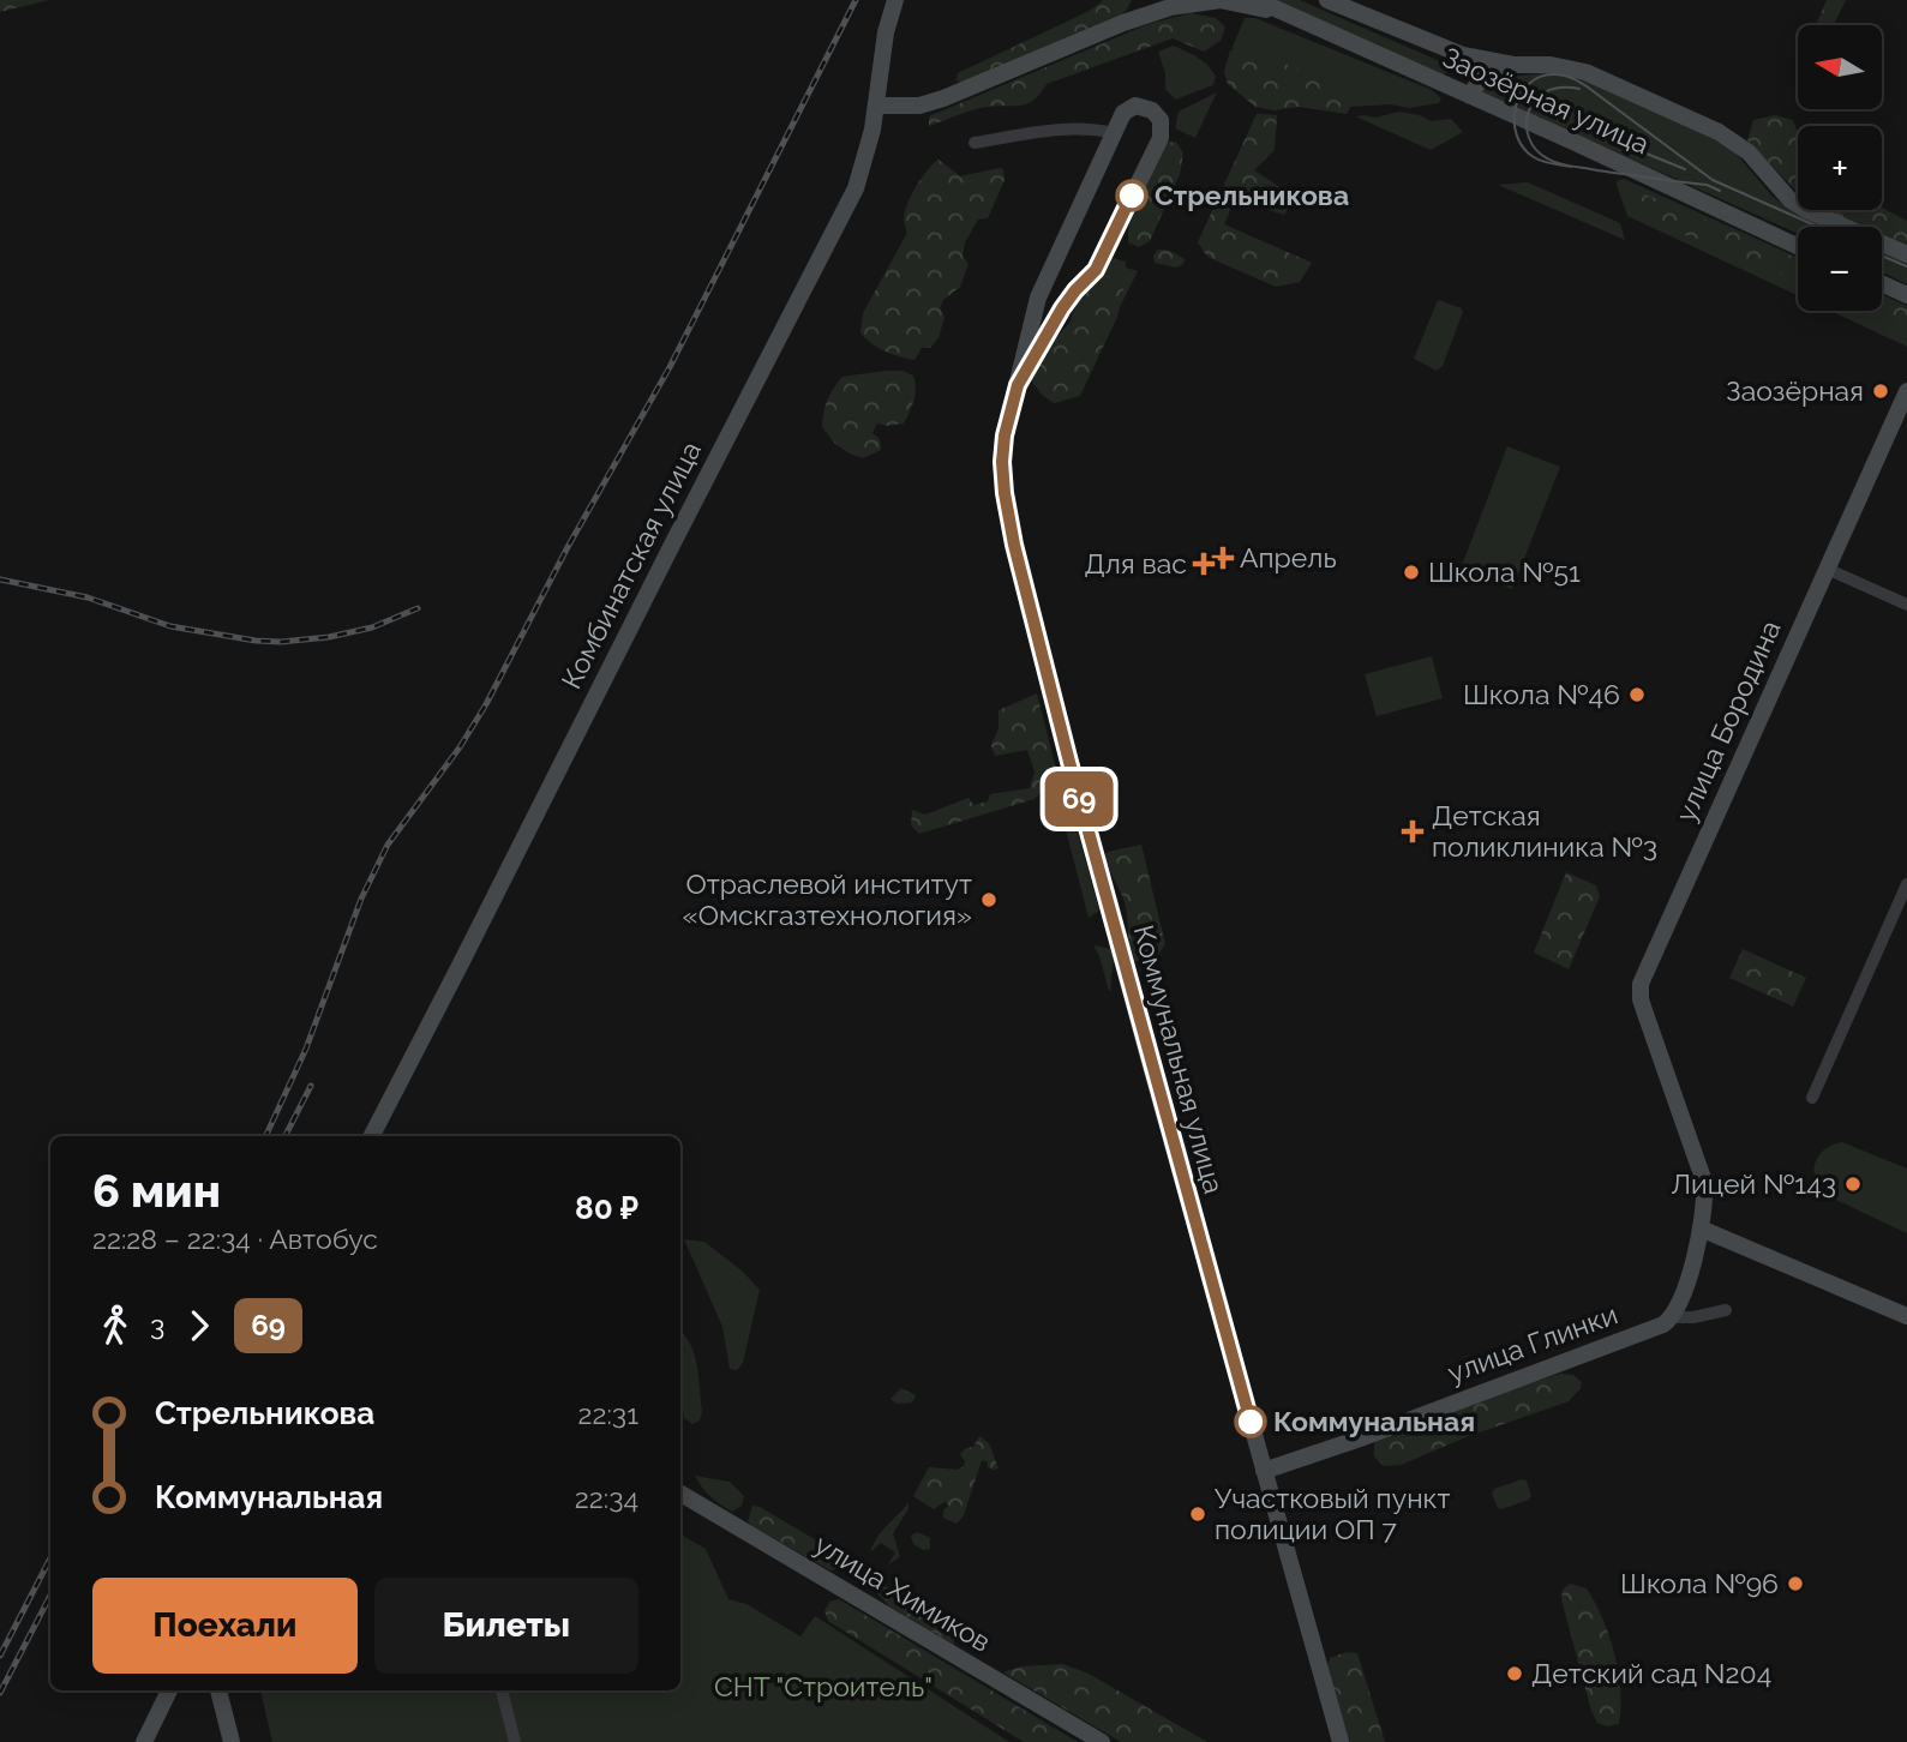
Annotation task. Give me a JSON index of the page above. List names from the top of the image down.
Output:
{
  "streets": {
    "main road": [
      "Заозёрная улица",
      "Комбинатская улица",
      "улица Бородина",
      "Коммунальная улица",
      "улица Глинки",
      "улица Химиков"
    ]
  },
  "crossings": [
    ["улица Бородина", "улица Глинки"],
    ["Коммунальная улица", "улица Глинки"]
  ],
  "parks": ["СНТ \"Строитель\""],
  "places": {
    "other": [
      "Стрельникова",
      "Заозёрная",
      "Школа №51",
      "Школа №46",
      "Отраслевой институт «Омскгазтехнология»",
      "Лицей №143",
      "Коммунальная",
      "Участковый пункт полиции ОП 7",
      "Школа №96",
      "Детский сад N204"
    ],
    "health": ["Апрель", "Для вас", "Детская поликлиника №3"]
  },
  "lines": ["bus line 69"],
  "north": "left",
  "page": {
    "on_map": "69",
    "map_buttons": ["+", "−"],
    "heading": ["6 мин", "22:28 – 22:34 · Автобус", "80 ₽"],
    "legs": ["3", "69"],
    "list": [
      {
        "name": "Стрельникова",
        "value": "22:31"
      },
      {
        "name": "Коммунальная",
        "value": "22:34"
      }
    ],
    "buttons": ["Поехали", "Билеты"]
  }
}
